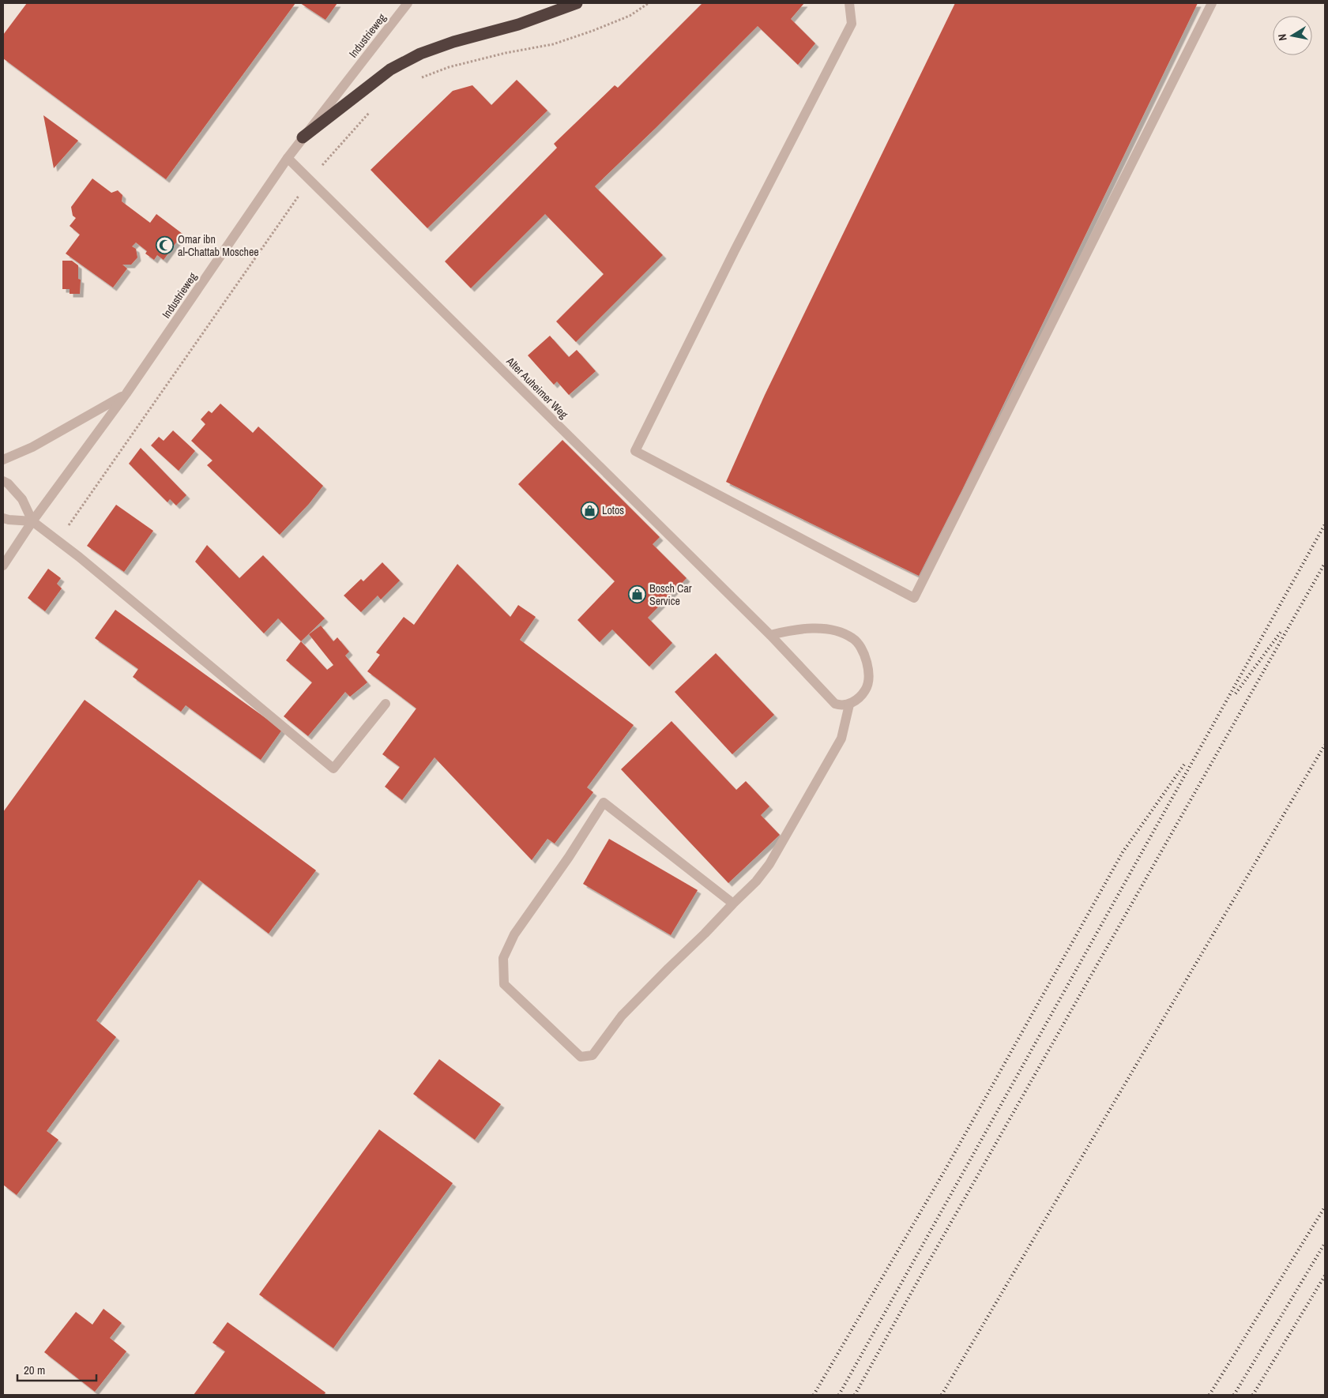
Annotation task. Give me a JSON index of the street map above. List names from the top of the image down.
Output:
{
  "streets": {
    "street": ["Industrieweg", "Alter Auheimer Weg"]
  },
  "crossings": [
    ["Industrieweg", "Alter Auheimer Weg"]
  ],
  "places": {
    "mosque": ["Omar ibn al-Chattab Moschee"],
    "shop": ["Lotos", "Bosch Car Service"]
  },
  "scale_bar": "20 m",
  "north": "left"
}
